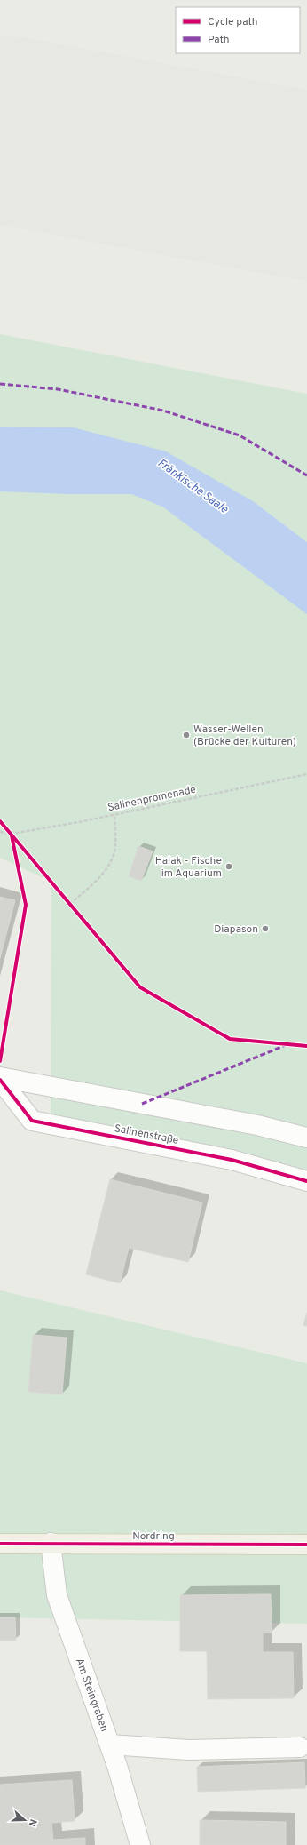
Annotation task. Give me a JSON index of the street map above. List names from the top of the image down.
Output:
{
  "streets": {
    "main road": ["Nordring"],
    "street": ["Salinenstraße", "Am Steingraben"],
    "path": ["Salinenpromenade"]
  },
  "crossings": [
    ["Nordring", "Am Steingraben"]
  ],
  "water": ["Fränkische Saale"],
  "places": ["Wasser-Wellen (Brücke der Kulturen)", "Halak - Fische im Aquarium", "Diapason"],
  "legend": ["Cycle path", "Path"],
  "north": "right"
}
